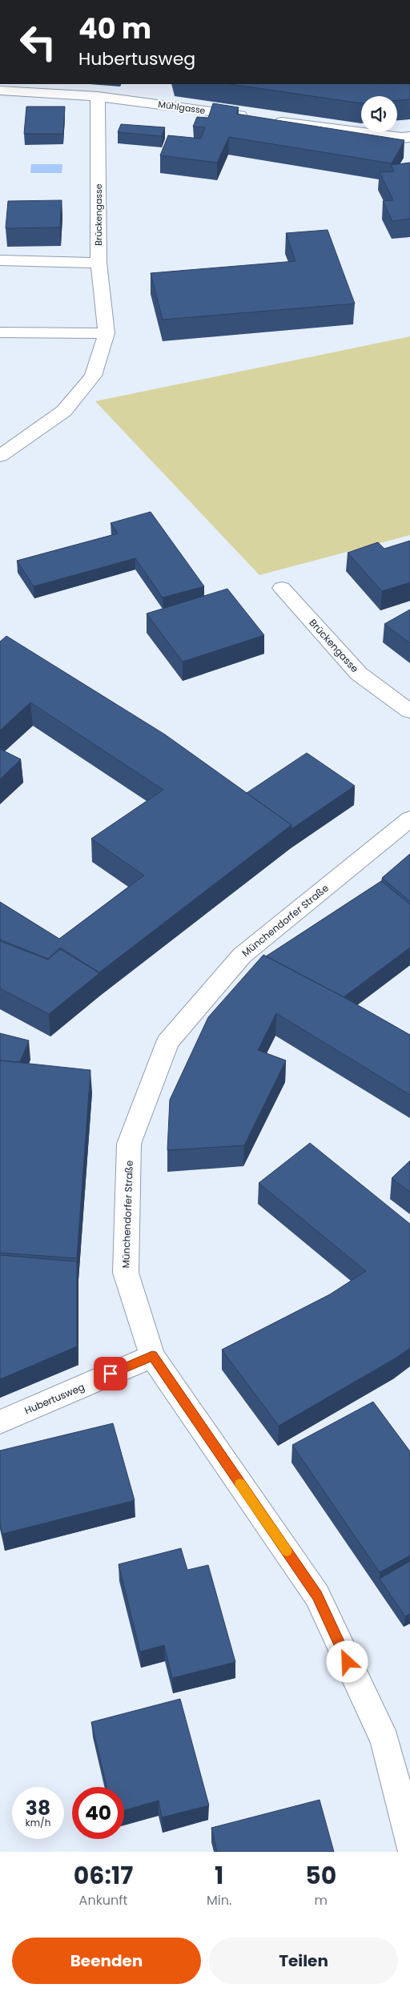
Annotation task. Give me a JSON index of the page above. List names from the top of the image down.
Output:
{
  "streets": {
    "street": [
      "Mühlgasse",
      "Brückengasse",
      "Münchendorfer Straße",
      "Hubertusweg"
    ]
  },
  "crossings": [
    ["Mühlgasse", "Brückengasse"],
    ["Münchendorfer Straße", "Hubertusweg"]
  ],
  "page": {
    "turn": ["40 m", "Hubertusweg"],
    "speed": "38 km/h",
    "limit": "40",
    "eta": [
      "06:17",
      "Ankunft",
      "1",
      "Min.",
      "50",
      "m"
    ],
    "buttons": ["Beenden", "Teilen"]
  }
}
